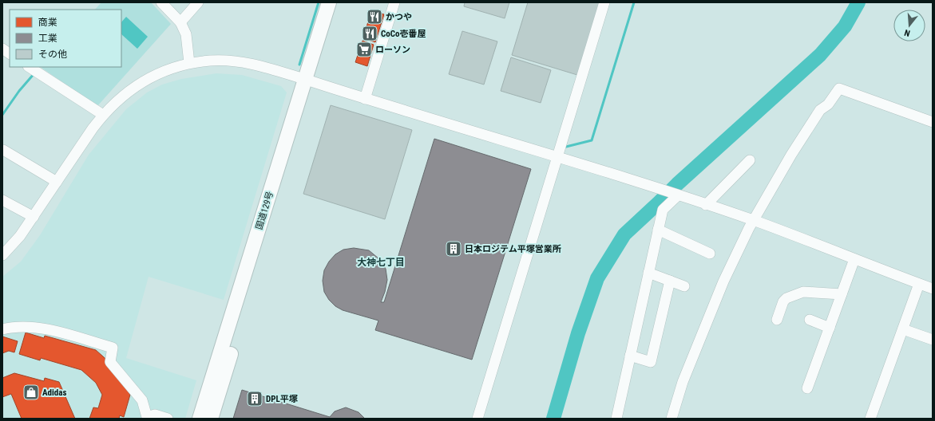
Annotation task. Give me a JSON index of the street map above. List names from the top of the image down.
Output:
{
  "streets": {
    "highway": ["国道129号"]
  },
  "districts": ["大神七丁目"],
  "places": {
    "restaurant": ["かつや", "CoCo壱番屋"],
    "supermarket": ["ローソン"],
    "building": ["日本ロジテム平塚営業所", "DPL平塚"],
    "shop": ["Adidas"]
  },
  "legend": ["商業", "工業", "その他"],
  "north": "bottom"
}
